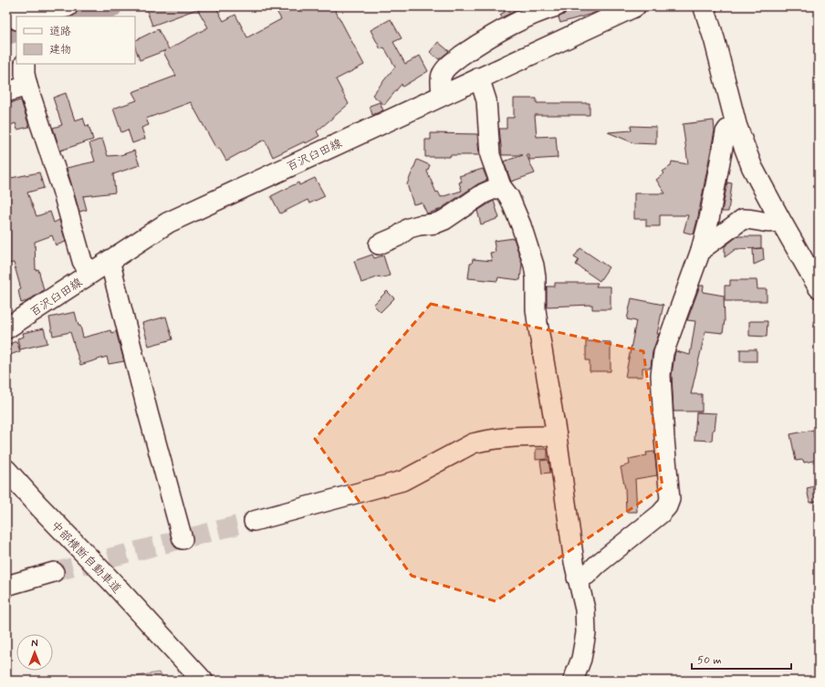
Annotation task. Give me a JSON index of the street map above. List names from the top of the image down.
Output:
{
  "streets": {
    "main road": ["百沢臼田線", "中部横断自動車道"]
  },
  "legend": ["道路", "建物"],
  "scale_bar": "50 m",
  "north": "top"
}
